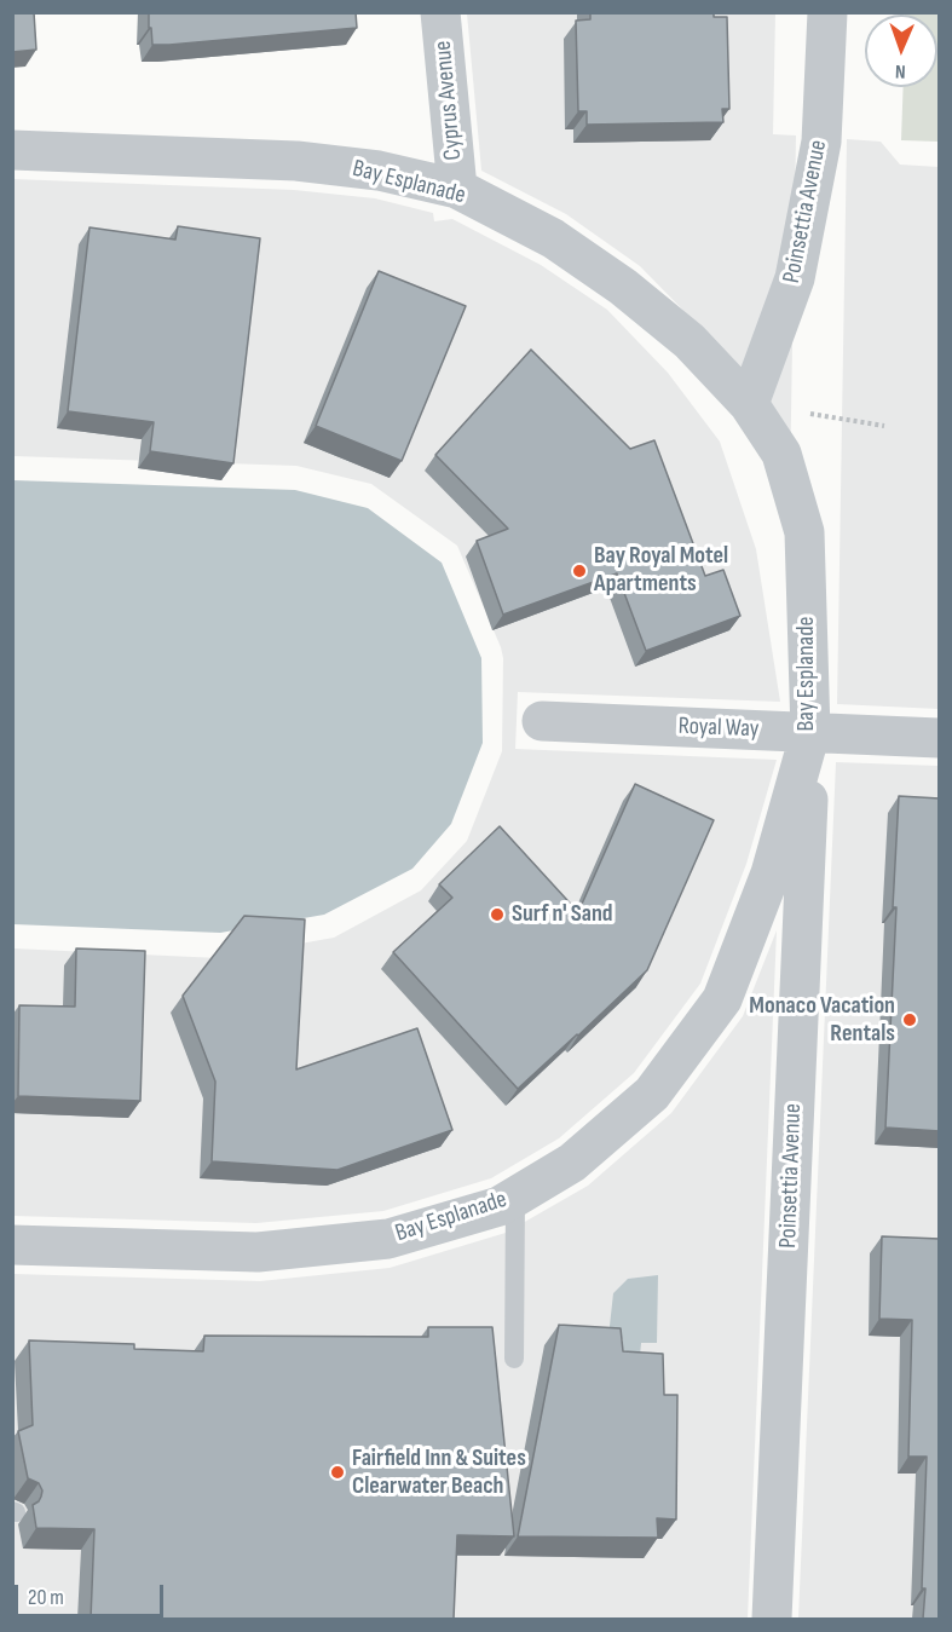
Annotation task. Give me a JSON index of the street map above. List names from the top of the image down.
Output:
{
  "streets": {
    "street": [
      "Cyprus Avenue",
      "Bay Esplanade",
      "Poinsettia Avenue",
      "Royal Way"
    ]
  },
  "crossings": [
    ["Cyprus Avenue", "Bay Esplanade"],
    ["Bay Esplanade", "Poinsettia Avenue"],
    ["Bay Esplanade", "Royal Way"],
    ["Poinsettia Avenue", "Royal Way"]
  ],
  "places": [
    "Bay Royal Motel Apartments",
    "Surf n' Sand",
    "Monaco Vacation Rentals",
    "Fairfield Inn & Suites Clearwater Beach"
  ],
  "scale_bar": "20 m",
  "north": "bottom"
}
